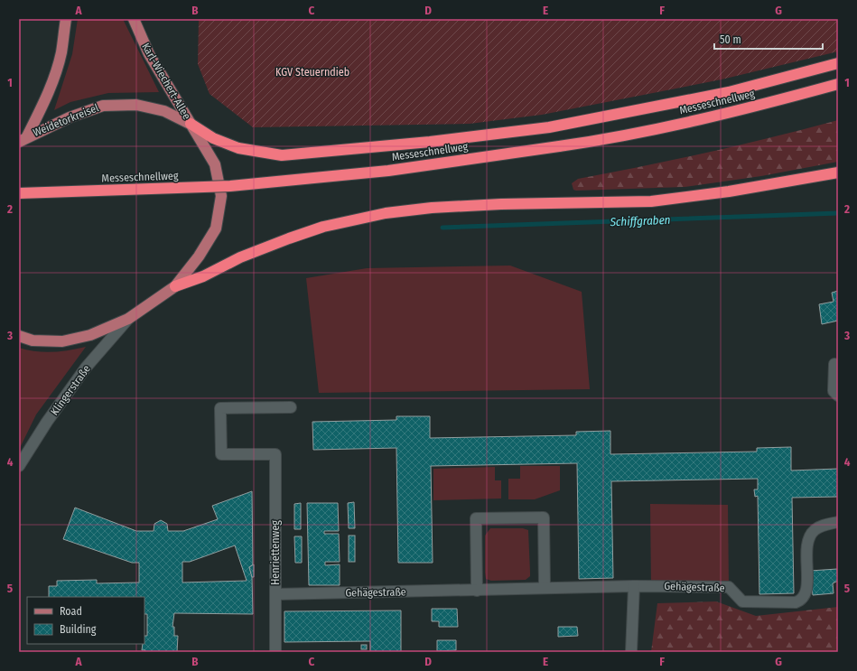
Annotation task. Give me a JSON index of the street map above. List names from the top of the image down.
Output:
{
  "streets": {
    "highway": ["Messeschnellweg"],
    "main road": ["Karl-Wiechert-Allee", "Weidetorkreisel"],
    "street": ["Klingerstraße", "Henriettenweg", "Gehägestraße"]
  },
  "crossings": [
    ["Karl-Wiechert-Allee", "Weidetorkreisel"],
    ["Henriettenweg", "Gehägestraße"]
  ],
  "water": ["Schiffgraben"],
  "parks": ["KGV Steuerndieb"],
  "legend": ["Road", "Building"],
  "scale_bar": "50 m",
  "grid": {
    "columns": [
      "A",
      "B",
      "C",
      "D",
      "E",
      "F",
      "G"
    ],
    "rows": [
      "1",
      "2",
      "3",
      "4",
      "5"
    ]
  }
}
